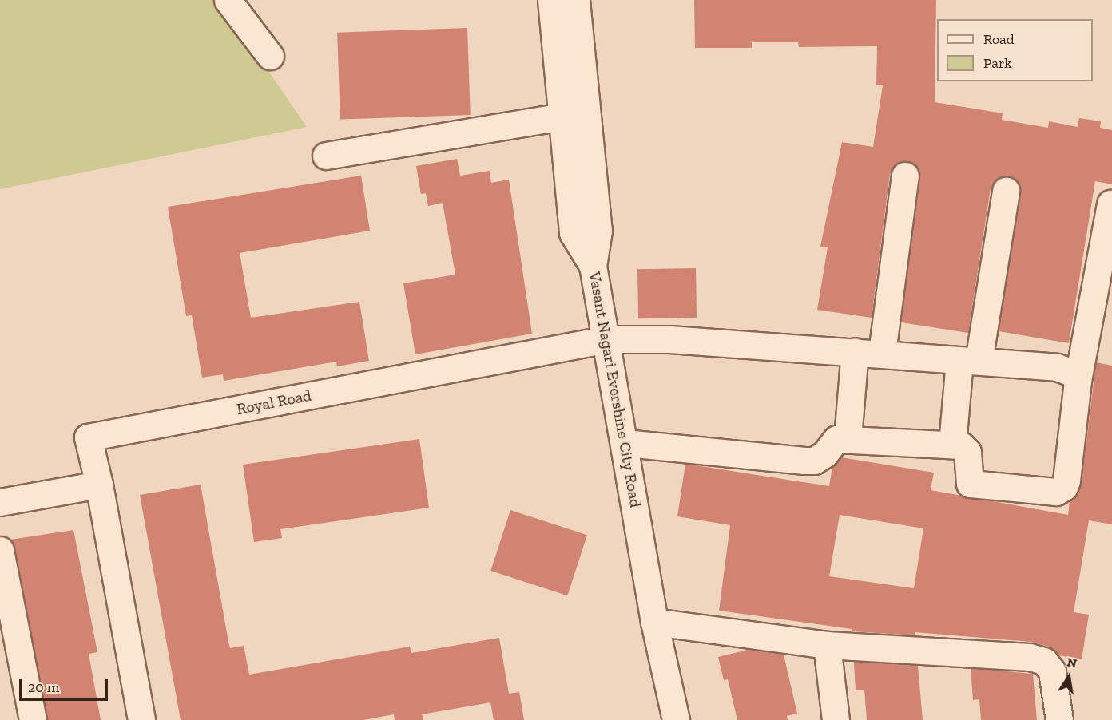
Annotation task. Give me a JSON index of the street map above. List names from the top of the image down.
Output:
{
  "streets": {
    "street": ["Vasant Nagari Evershine City Road", "Royal Road"]
  },
  "crossings": [
    ["Vasant Nagari Evershine City Road", "Royal Road"]
  ],
  "legend": ["Road", "Park"],
  "scale_bar": "20 m",
  "north": "top"
}
